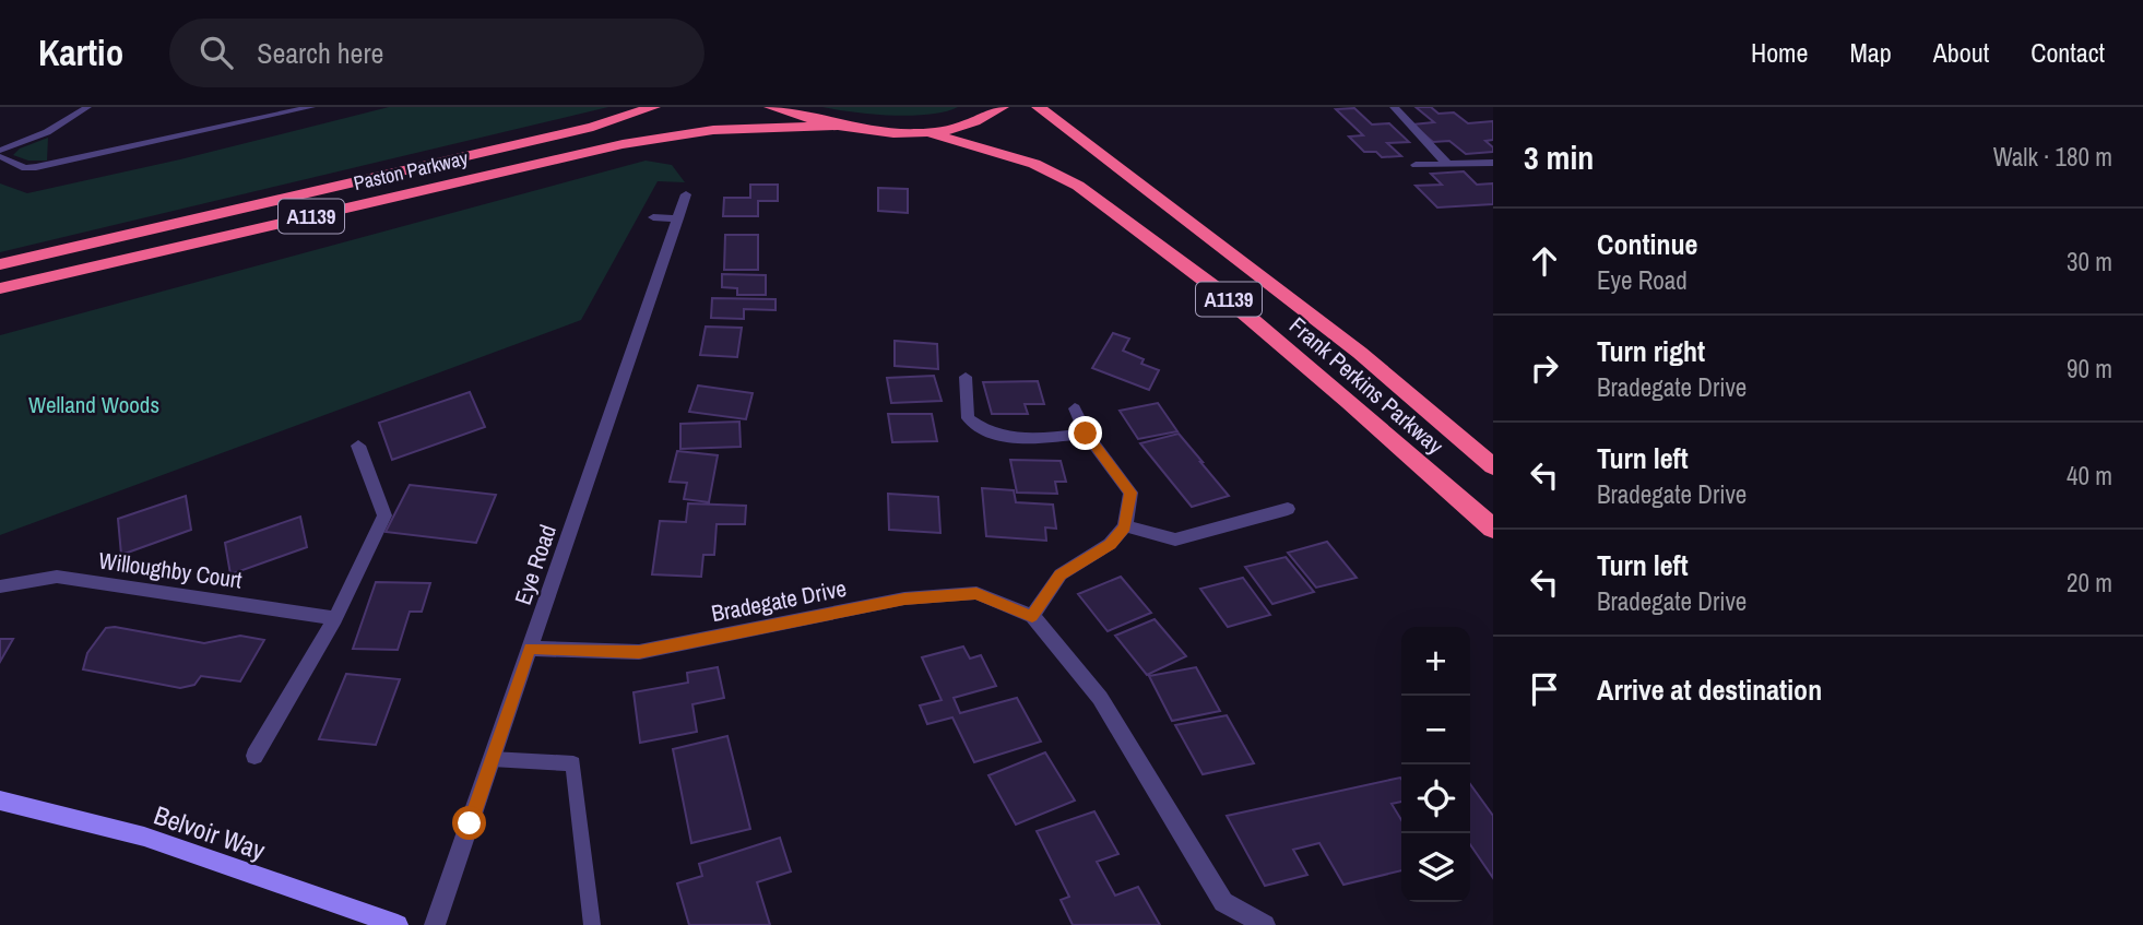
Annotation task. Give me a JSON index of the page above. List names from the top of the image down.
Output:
{
  "streets": {
    "highway": ["Paston Parkway", "A1139", "Frank Perkins Parkway"],
    "street": [
      "Eye Road",
      "Willoughby Court",
      "Bradegate Drive",
      "Belvoir Way"
    ]
  },
  "crossings": [
    ["Eye Road", "Bradegate Drive"]
  ],
  "parks": ["Welland Woods"],
  "page": {
    "header": "Kartio",
    "search": "Search here",
    "nav": [
      "Home",
      "Map",
      "About",
      "Contact"
    ],
    "heading": ["3 min", "Walk · 180 m"],
    "list": [
      ["Continue", "Eye Road", "30 m"],
      ["Turn right", "Bradegate Drive", "90 m"],
      ["Turn left", "Bradegate Drive", "40 m"],
      ["Turn left", "Bradegate Drive", "20 m"],
      "Arrive at destination"
    ],
    "map_buttons": ["+", "−"]
  }
}
